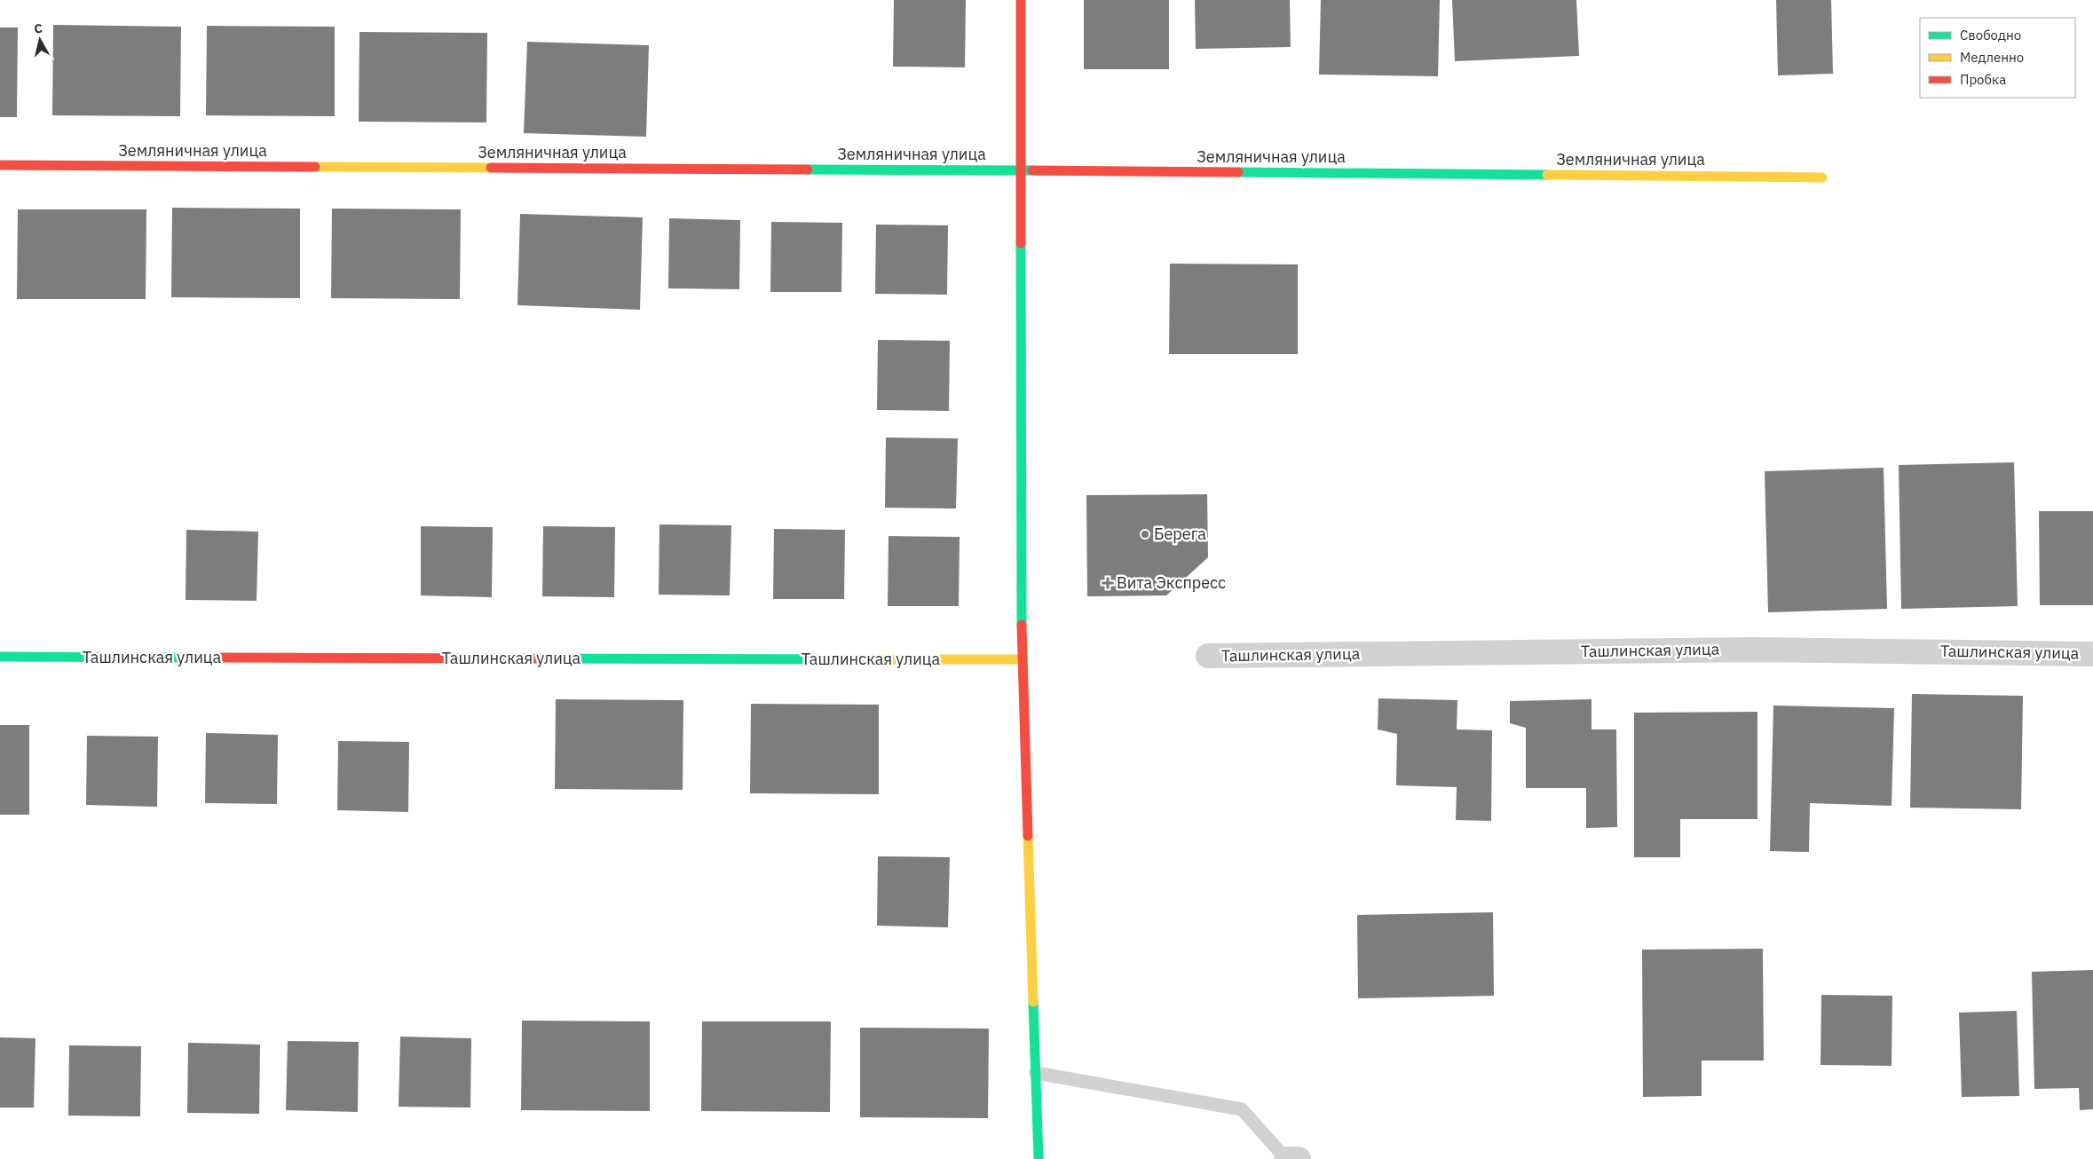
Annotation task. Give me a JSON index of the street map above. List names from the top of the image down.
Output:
{
  "streets": {
    "street": ["Земляничная улица", "Ташлинская улица"]
  },
  "places": {
    "other": ["Берега"],
    "health": ["Вита Экспресс"]
  },
  "legend": ["Свободно", "Медленно", "Пробка"],
  "north": "top"
}
